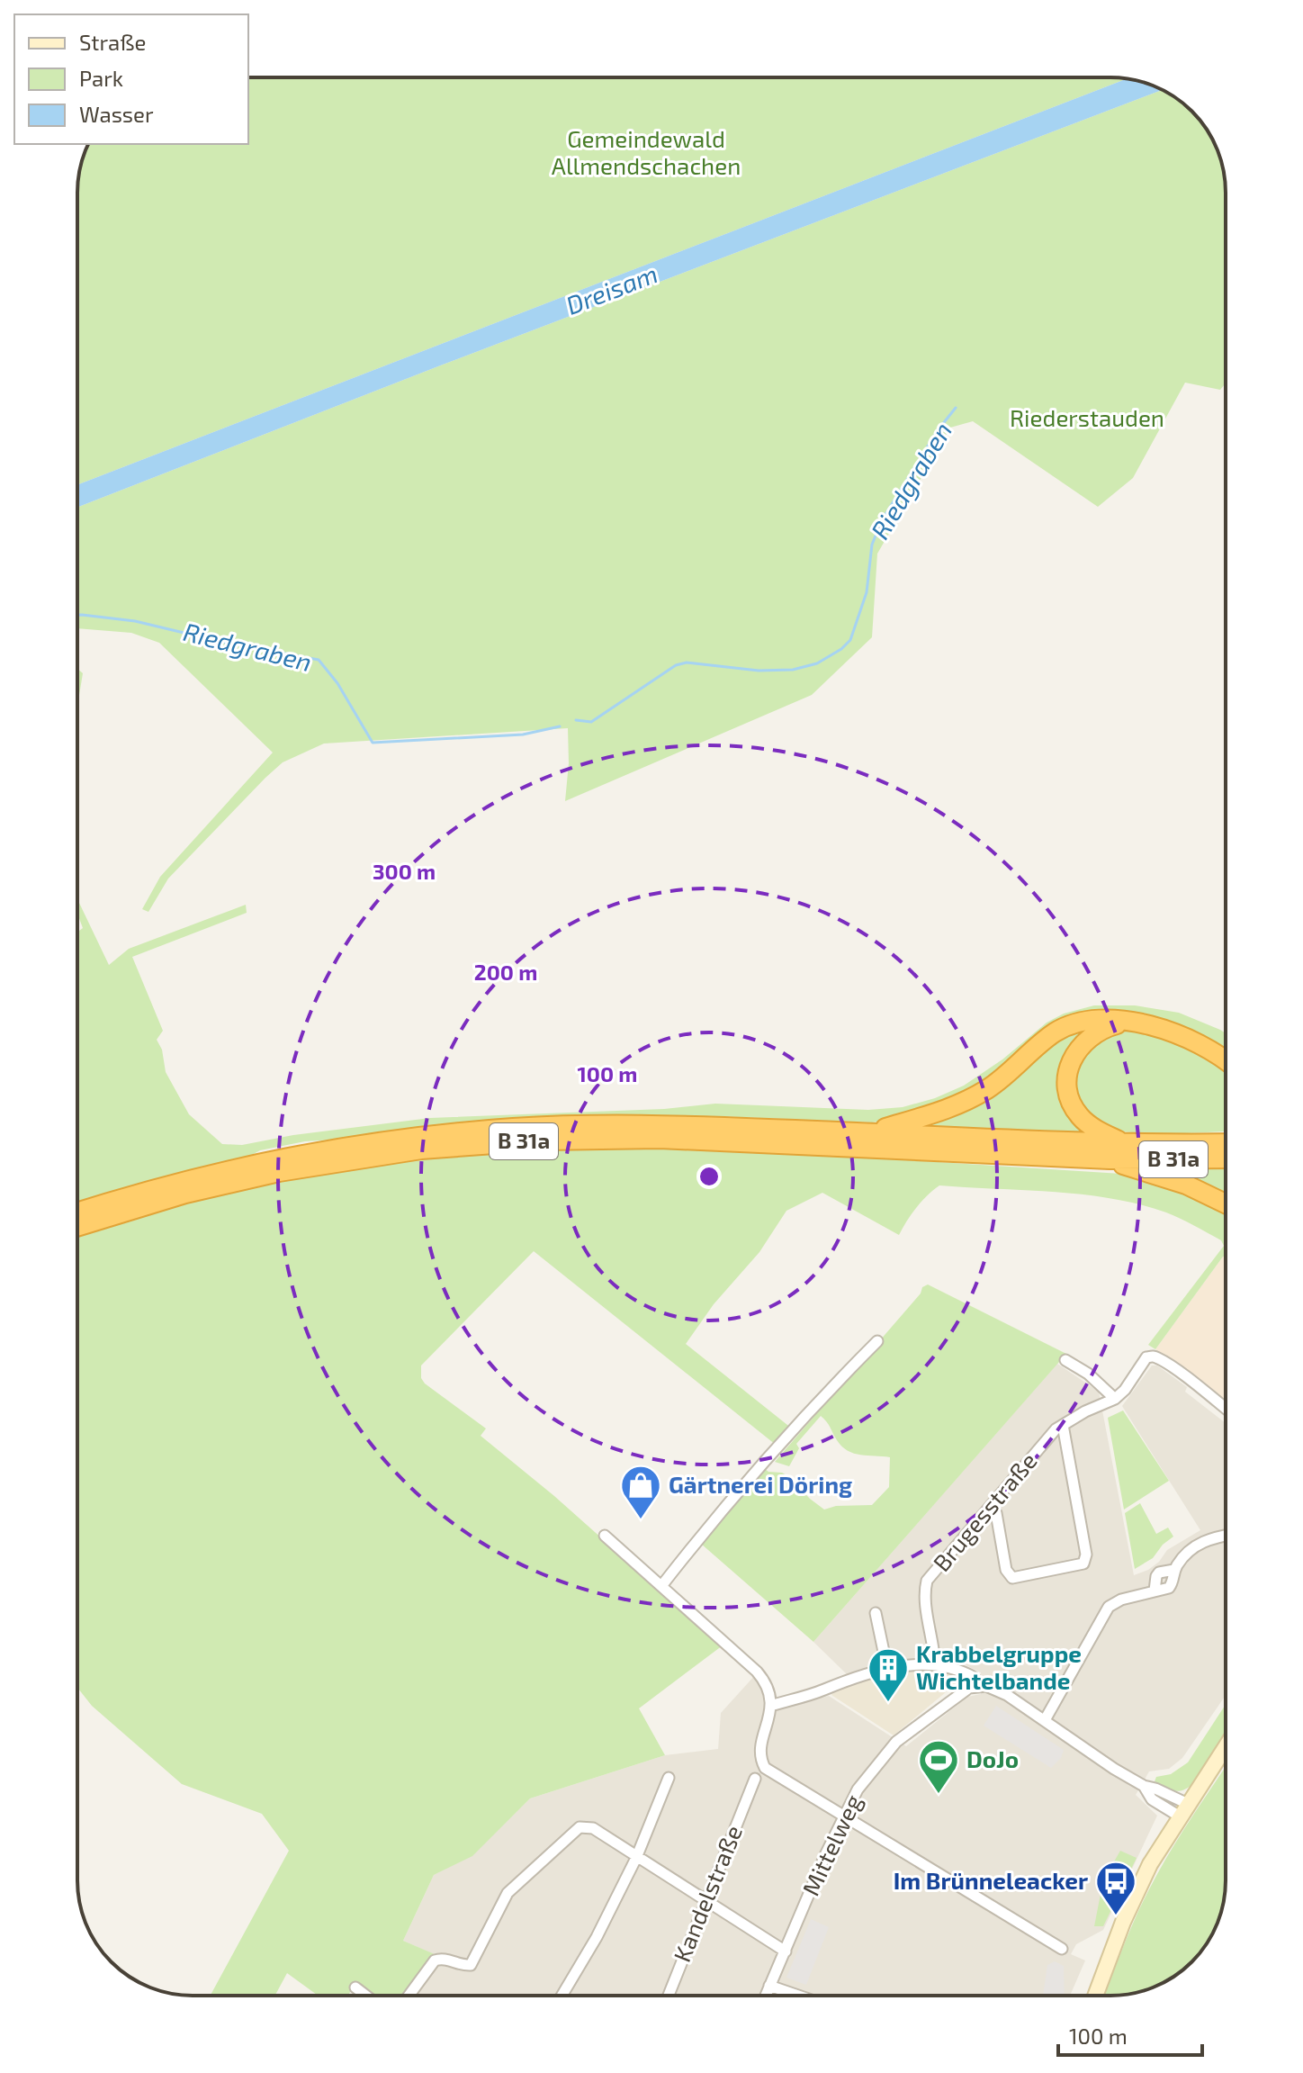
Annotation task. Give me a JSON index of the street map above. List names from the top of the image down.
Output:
{
  "streets": {
    "highway": ["B 31a"],
    "street": ["Brugesstraße", "Mittelweg", "Kandelstraße"]
  },
  "water": ["Dreisam", "Riedgraben"],
  "parks": ["Gemeindewald Allmendschachen", "Riederstauden"],
  "places": {
    "shop": ["Gärtnerei Döring"],
    "building": ["Krabbelgruppe Wichtelbande"],
    "sports": ["DoJo"],
    "bus stop": ["Im Brünneleacker"]
  },
  "legend": ["Straße", "Park", "Wasser"],
  "scale_bar": "100 m",
  "rings": ["300 m", "200 m", "100 m"]
}
